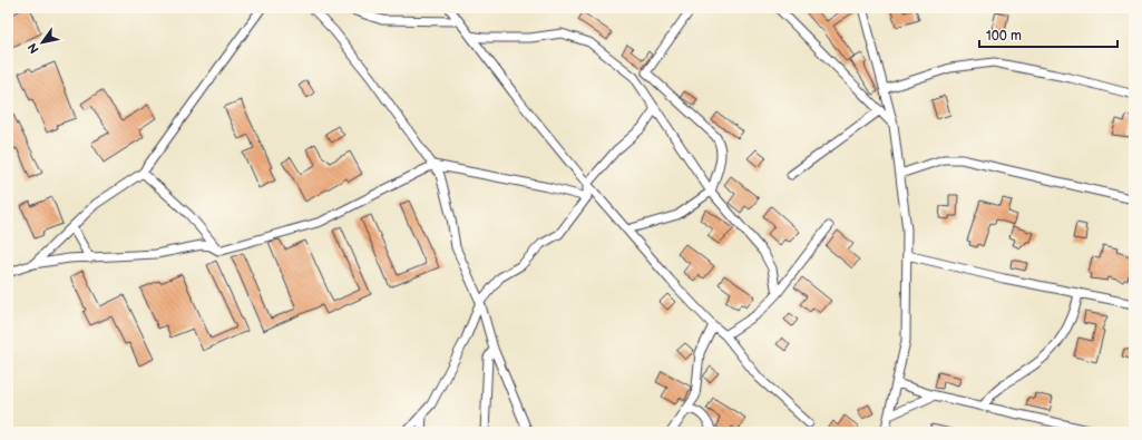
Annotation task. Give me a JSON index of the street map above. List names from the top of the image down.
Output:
{
  "scale_bar": "100 m",
  "north": "bottom left"
}
